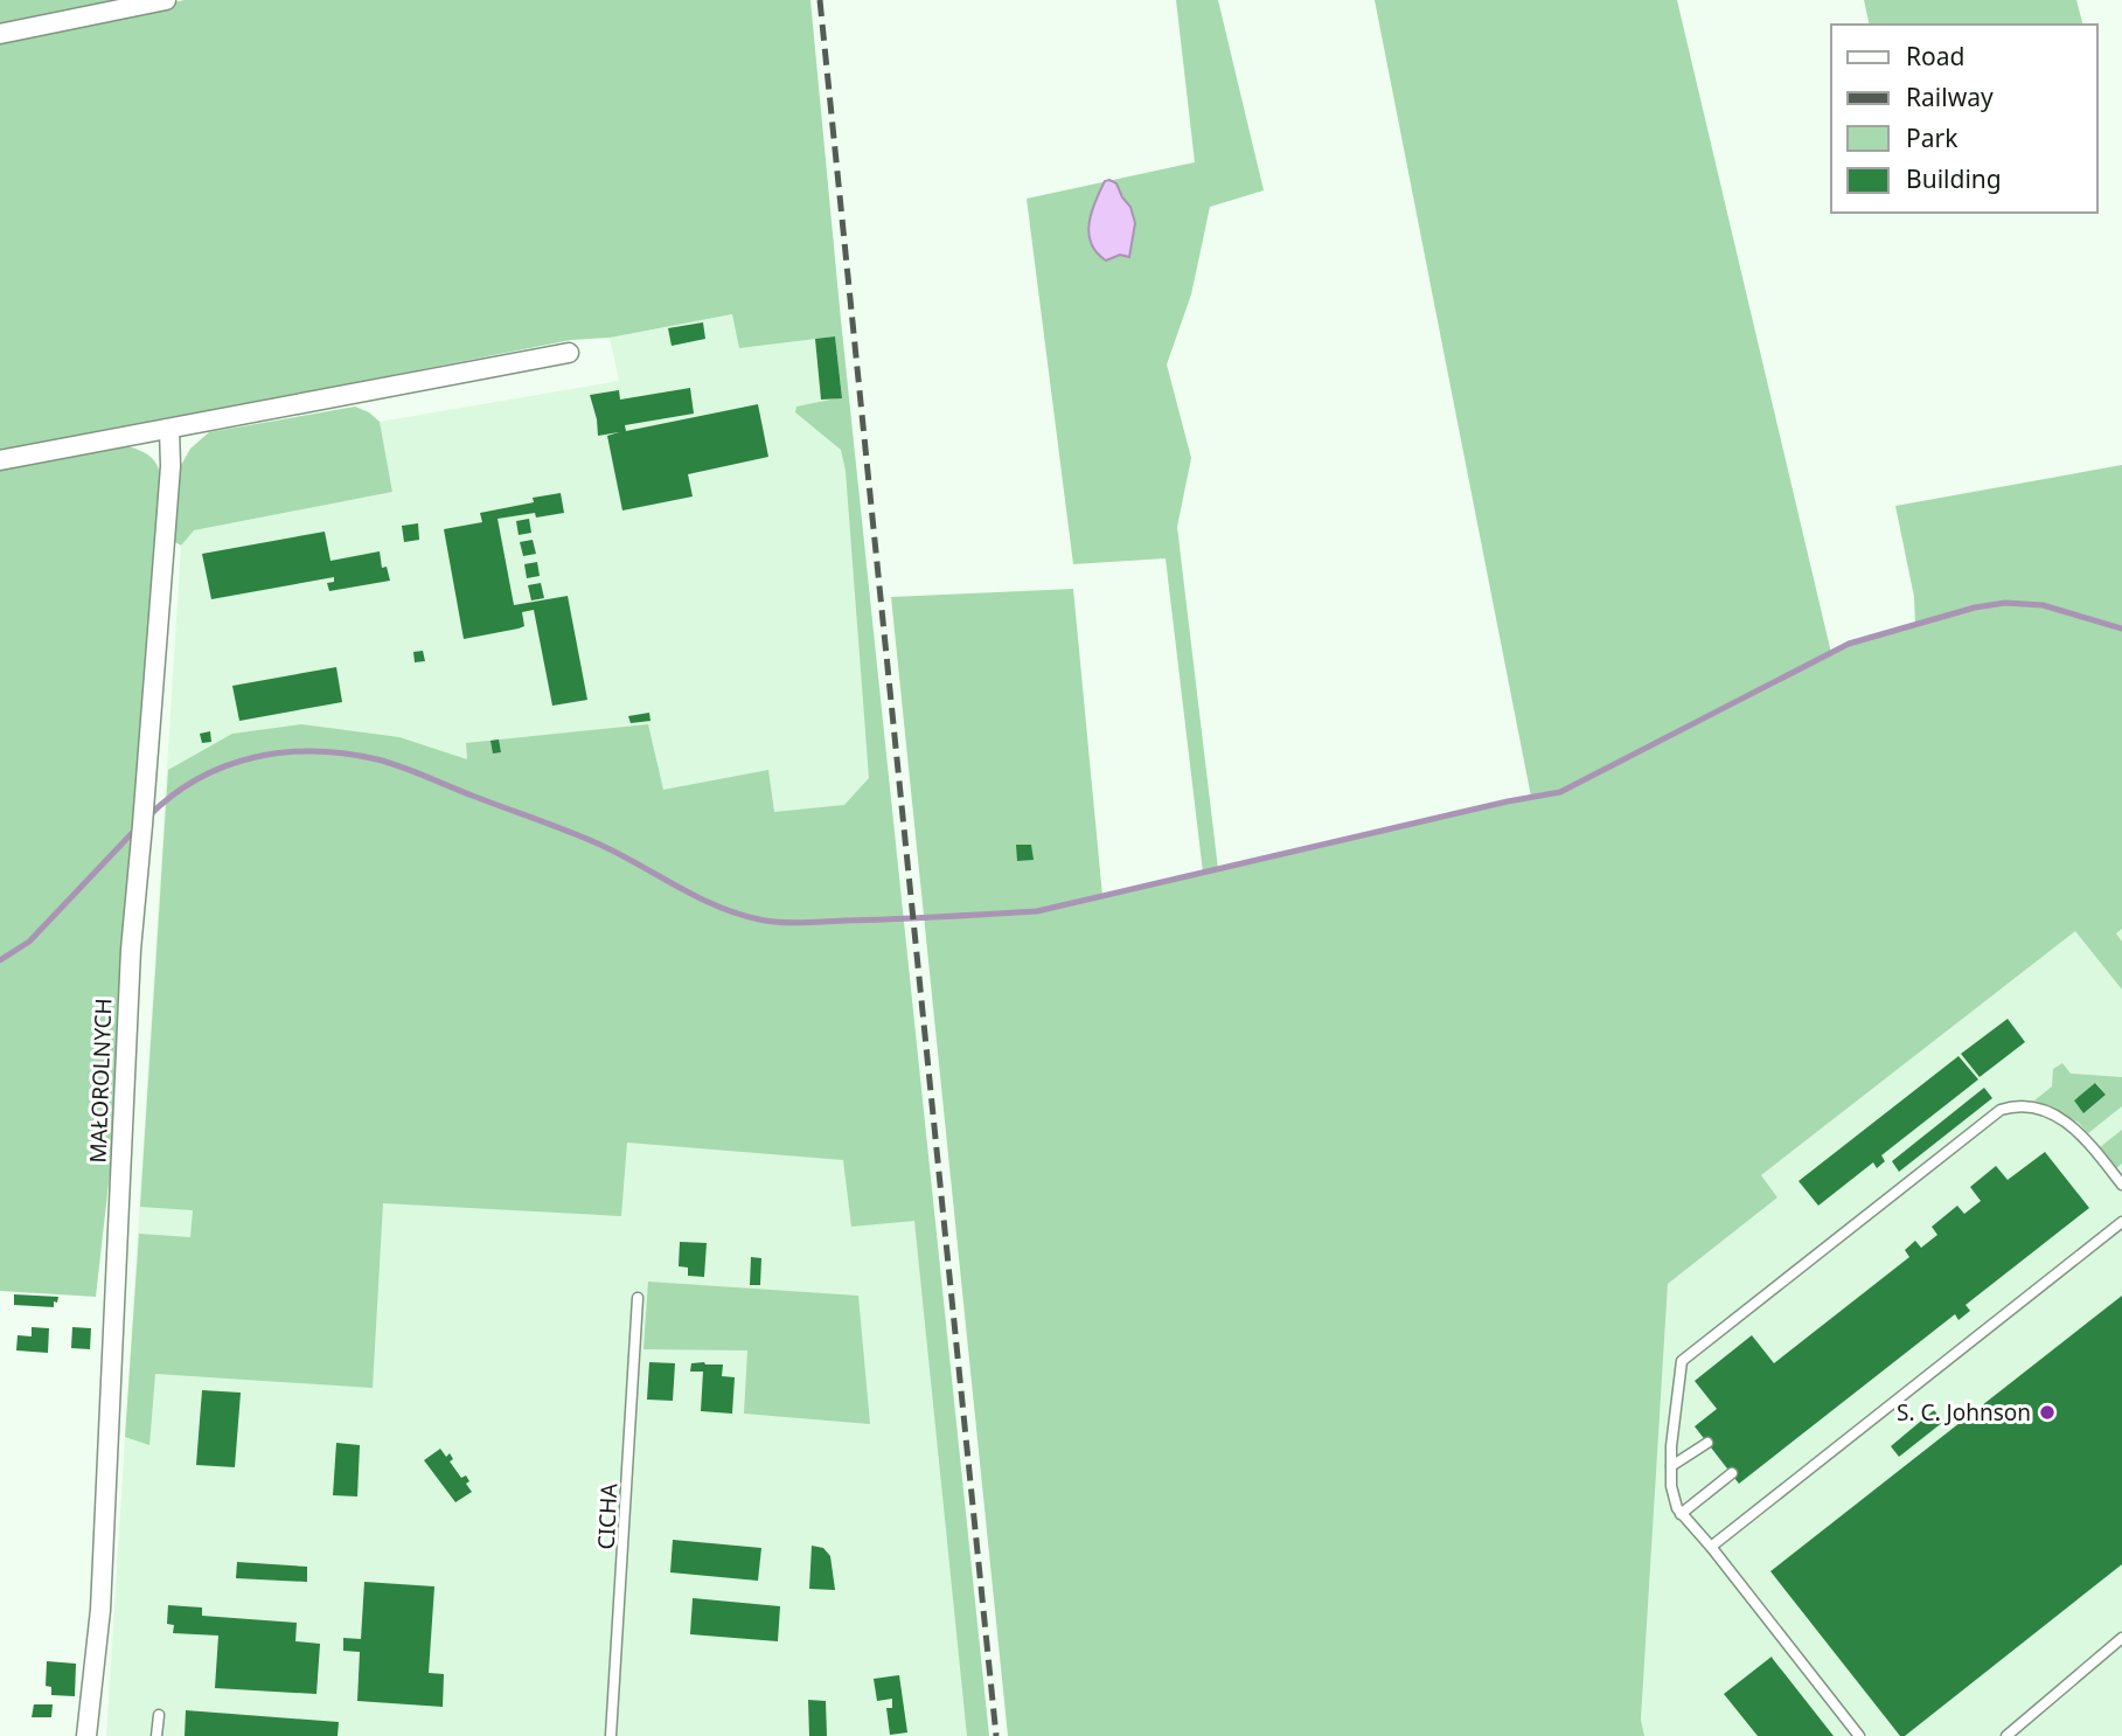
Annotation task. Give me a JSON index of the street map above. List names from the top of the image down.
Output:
{
  "streets": {
    "street": ["MAŁOROLNYCH"],
    "lane": ["CICHA"]
  },
  "places": ["S. C. Johnson"],
  "legend": [
    "Road",
    "Railway",
    "Park",
    "Building"
  ]
}
